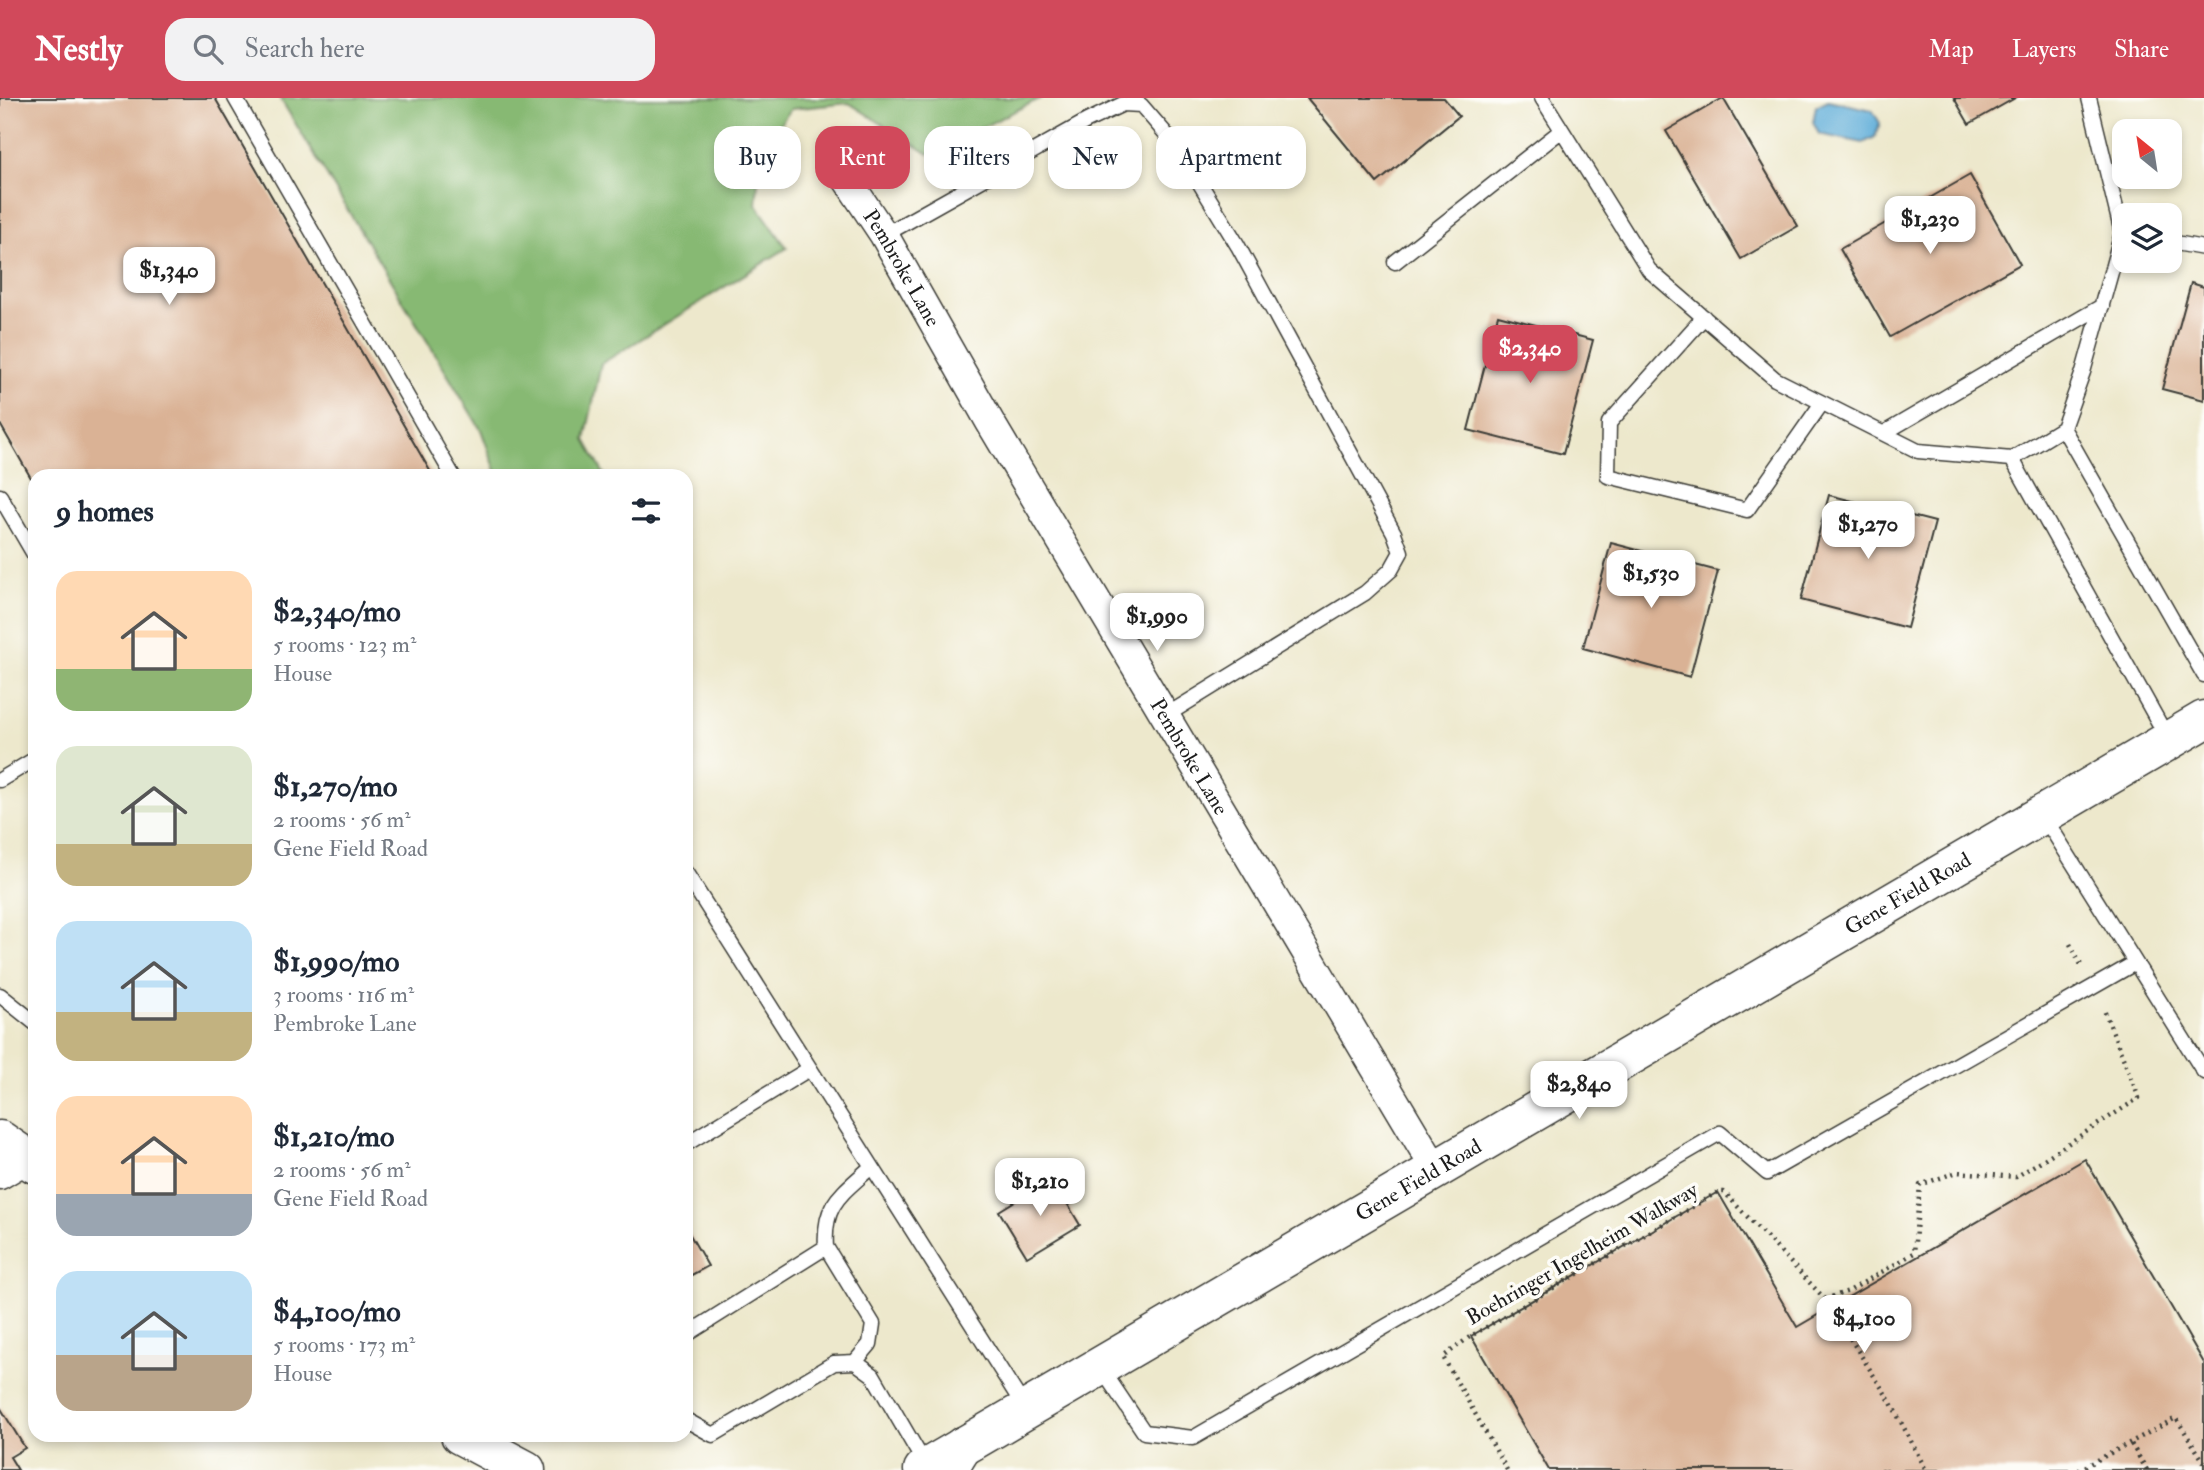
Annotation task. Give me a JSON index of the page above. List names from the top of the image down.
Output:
{
  "streets": {
    "street": ["Pembroke Lane", "Gene Field Road"],
    "path": ["Boehringer Ingelheim Walkway"]
  },
  "crossings": [
    ["Pembroke Lane", "Gene Field Road"]
  ],
  "north": "top left",
  "page": {
    "header": "Nestly",
    "search": "Search here",
    "nav": ["Map", "Layers", "Share"],
    "chip": [
      "Buy",
      "Rent",
      "Filters",
      "New",
      "Apartment"
    ],
    "price": [
      "$1,230",
      "$1,340",
      "$2,340",
      "$1,270",
      "$1,530",
      "$1,990",
      "$2,840",
      "$1,210",
      "$4,100"
    ],
    "heading": "9 homes",
    "list": [
      {
        "name": "$2,340/mo",
        "note": "5 rooms · 123 m² · House"
      },
      {
        "name": "$1,270/mo",
        "note": "2 rooms · 56 m² · Gene Field Road"
      },
      {
        "name": "$1,990/mo",
        "note": "3 rooms · 116 m² · Pembroke Lane"
      },
      {
        "name": "$1,210/mo",
        "note": "2 rooms · 56 m² · Gene Field Road"
      },
      {
        "name": "$4,100/mo",
        "note": "5 rooms · 173 m² · House"
      }
    ]
  }
}
